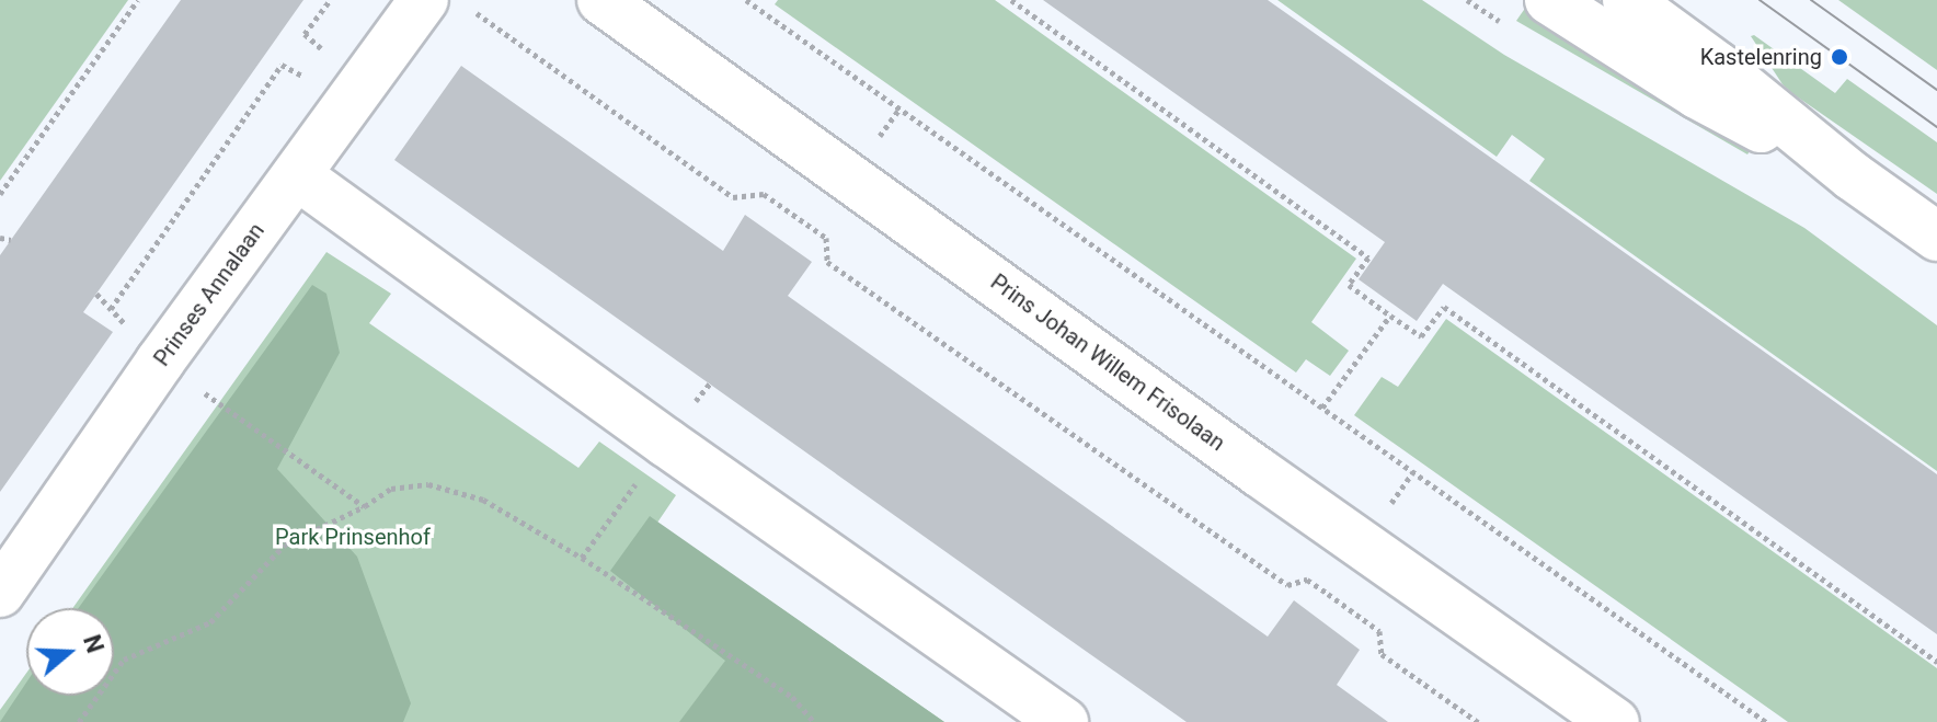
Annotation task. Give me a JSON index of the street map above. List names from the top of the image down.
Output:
{
  "streets": {
    "street": ["Prinses Annalaan", "Prins Johan Willem Frisolaan"]
  },
  "parks": ["Park Prinsenhof"],
  "places": ["Kastelenring"],
  "north": "right"
}
